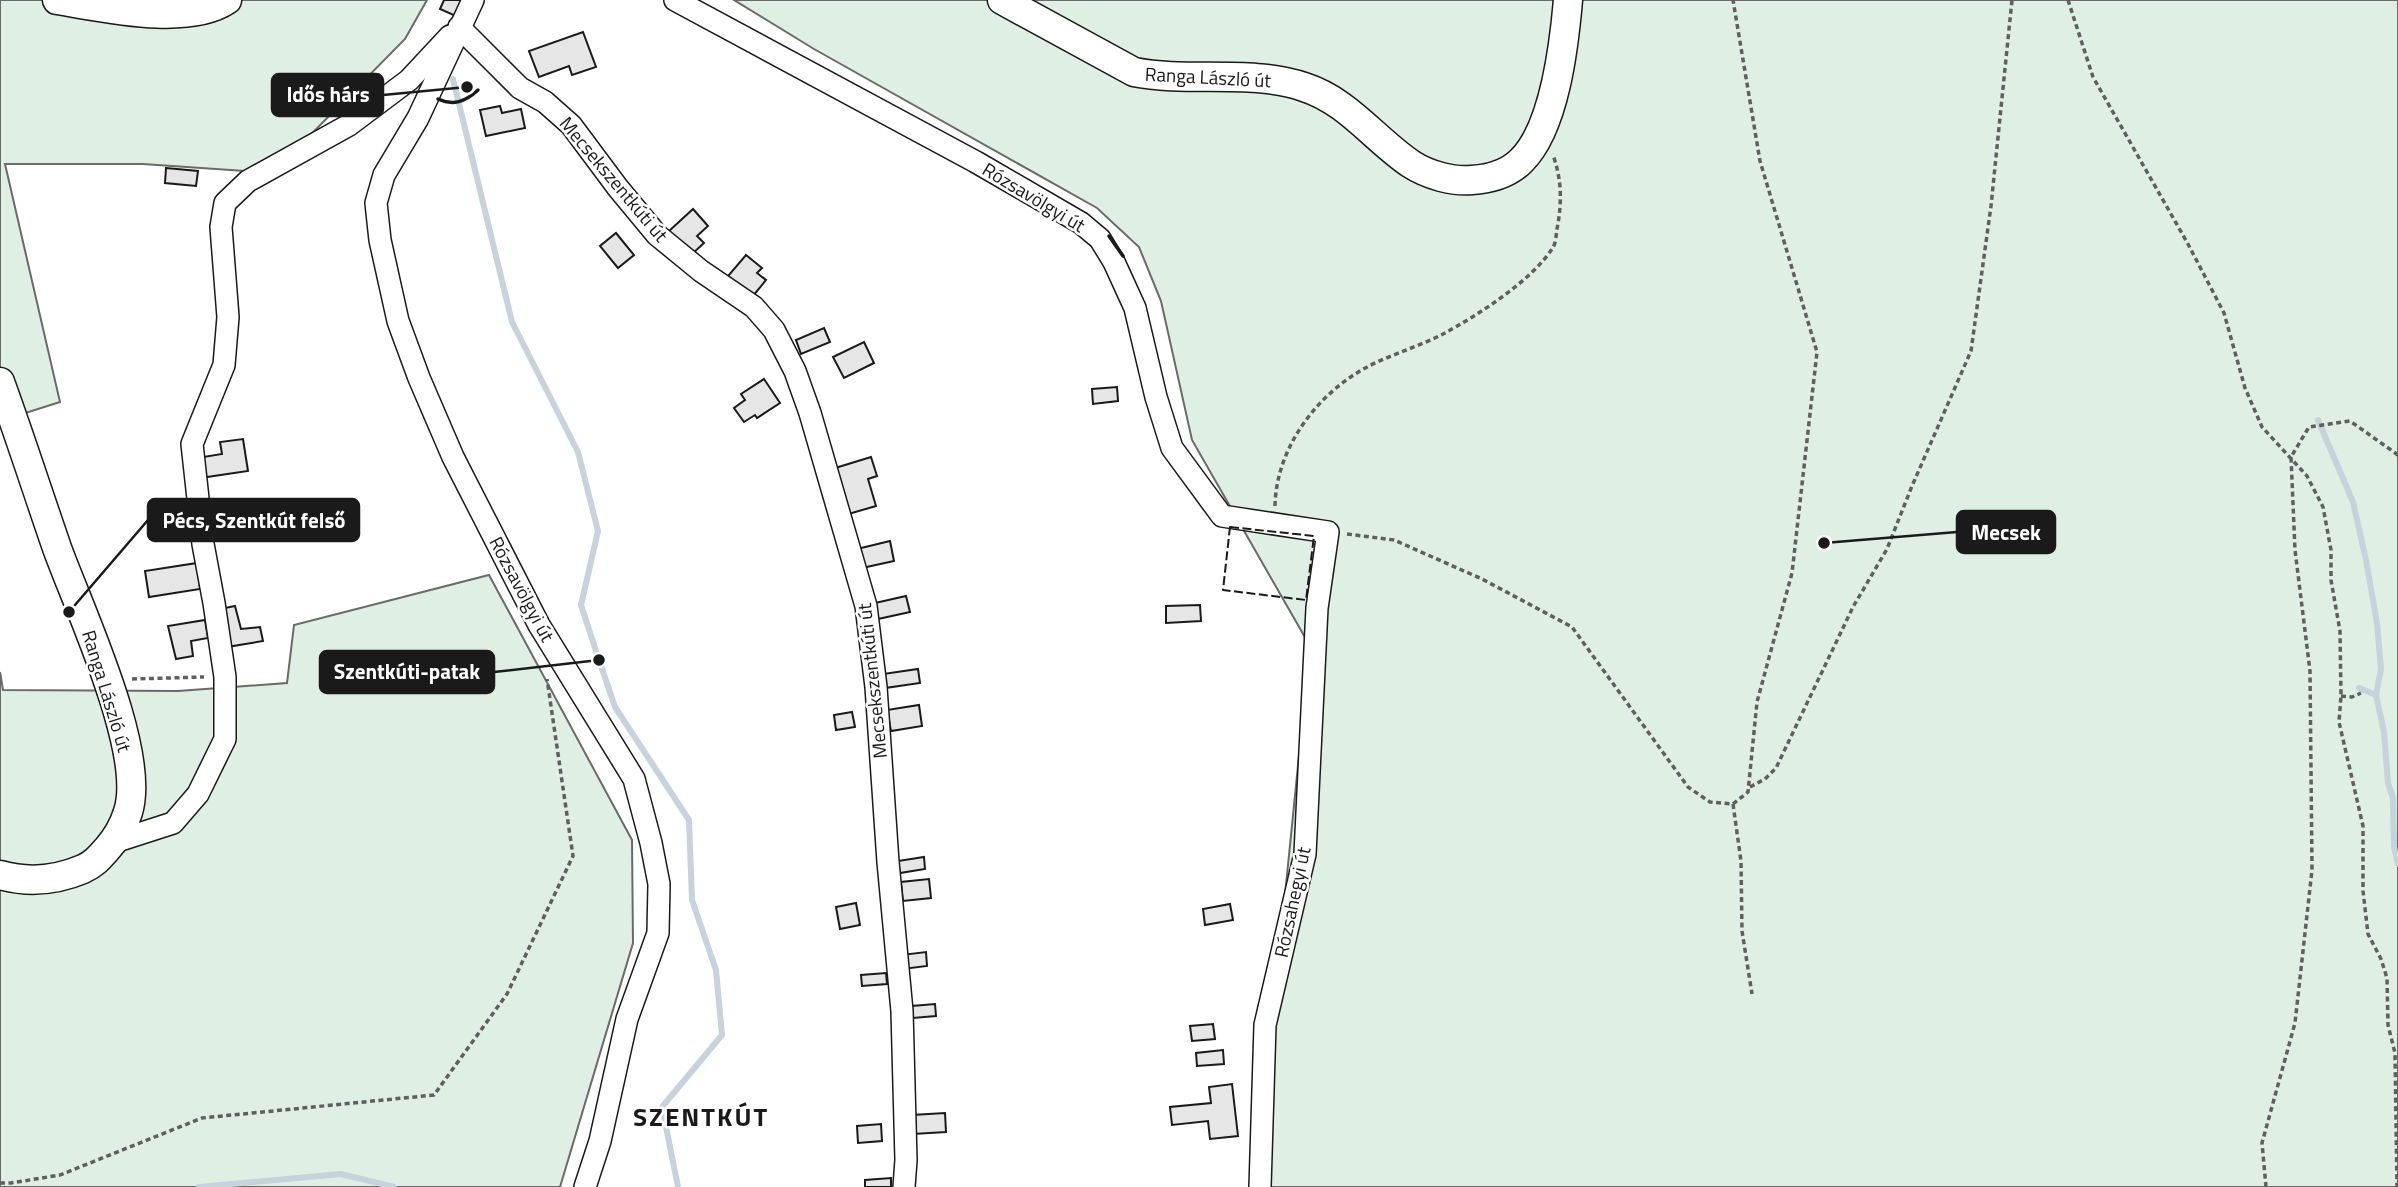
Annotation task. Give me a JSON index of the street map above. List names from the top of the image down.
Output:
{
  "streets": {
    "main road": ["Ranga László út"],
    "street": ["Mecsekszentkúti út", "Rózsavölgyi út", "Rózsahegyi út"]
  },
  "crossings": [
    ["Mecsekszentkúti út", "Rózsavölgyi út"],
    ["Rózsavölgyi út", "Rózsahegyi út"]
  ],
  "districts": ["SZENTKÚT"],
  "places": [
    "Idős hárs",
    "Mecsek",
    "Pécs, Szentkút felső",
    "Szentkúti-patak"
  ]
}
